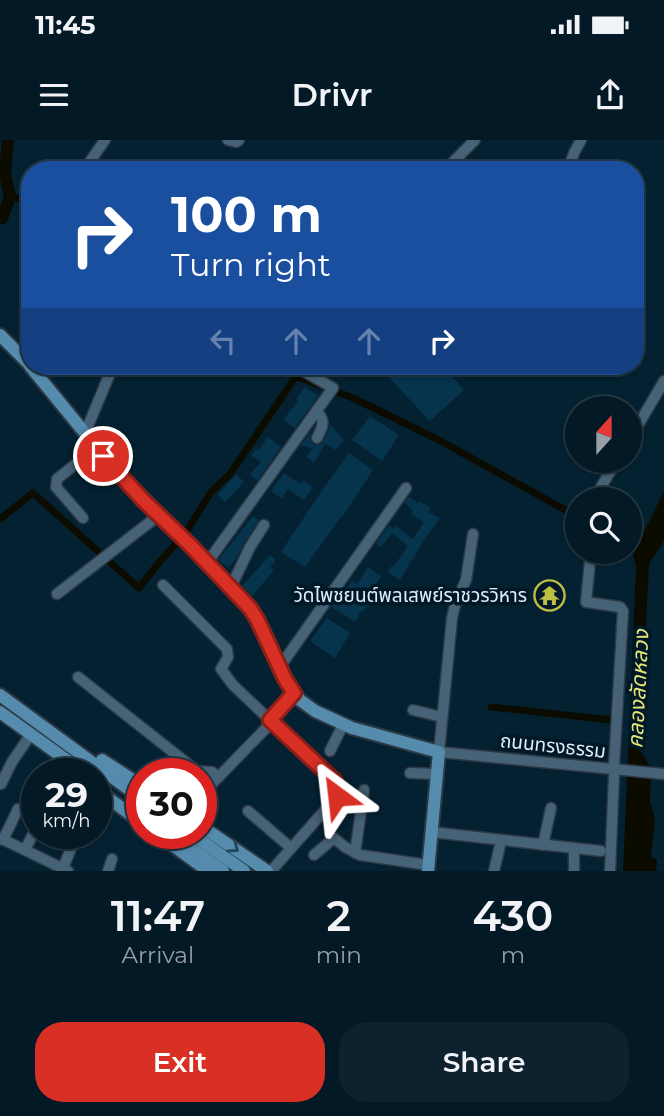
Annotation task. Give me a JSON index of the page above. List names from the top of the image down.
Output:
{
  "streets": {
    "street": ["ถนนทรงธรรม"]
  },
  "water": ["คลองลัดหลวง"],
  "places": {
    "temple": ["วัดไพชยนต์พลเสพย์ราชวรวิหาร"]
  },
  "north": "top",
  "page": {
    "status": "11:45",
    "header": "Drivr",
    "turn": ["100 m", "Turn right"],
    "speed": "29 km/h",
    "limit": "30",
    "eta": [
      "11:47",
      "Arrival",
      "2",
      "min",
      "430",
      "m"
    ],
    "buttons": ["Exit", "Share"]
  }
}
